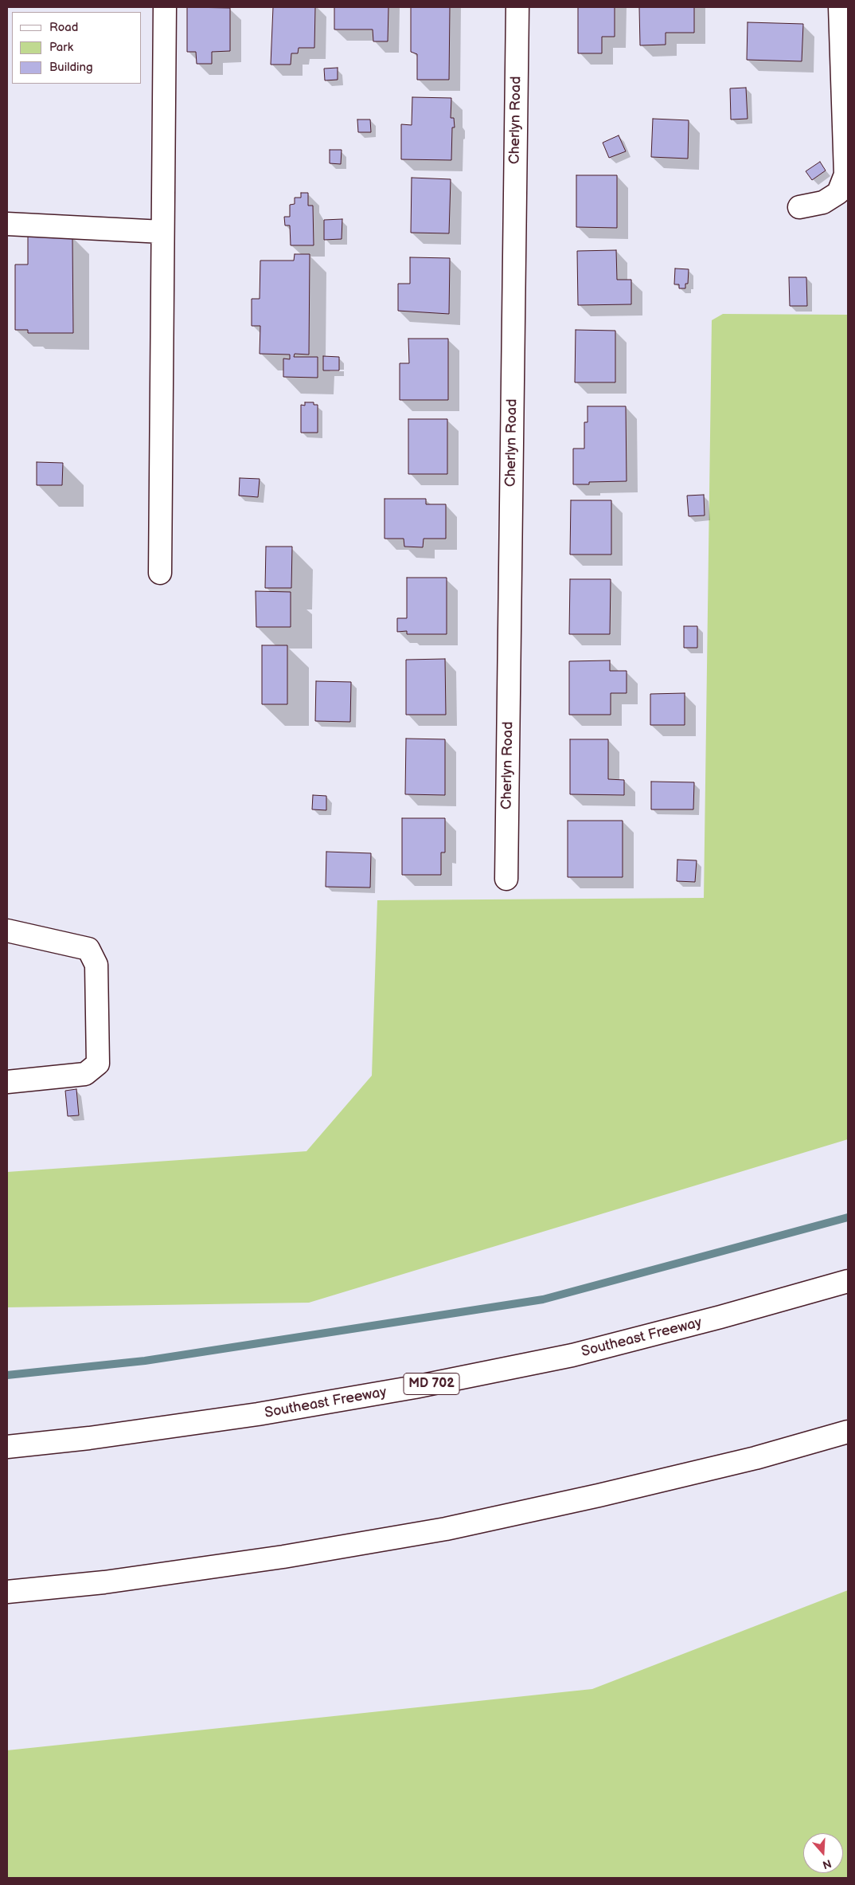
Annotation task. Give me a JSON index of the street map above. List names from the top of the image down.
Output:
{
  "streets": {
    "main road": ["Cherlyn Road", "Southeast Freeway", "MD 702"]
  },
  "legend": ["Road", "Park", "Building"],
  "north": "bottom"
}
